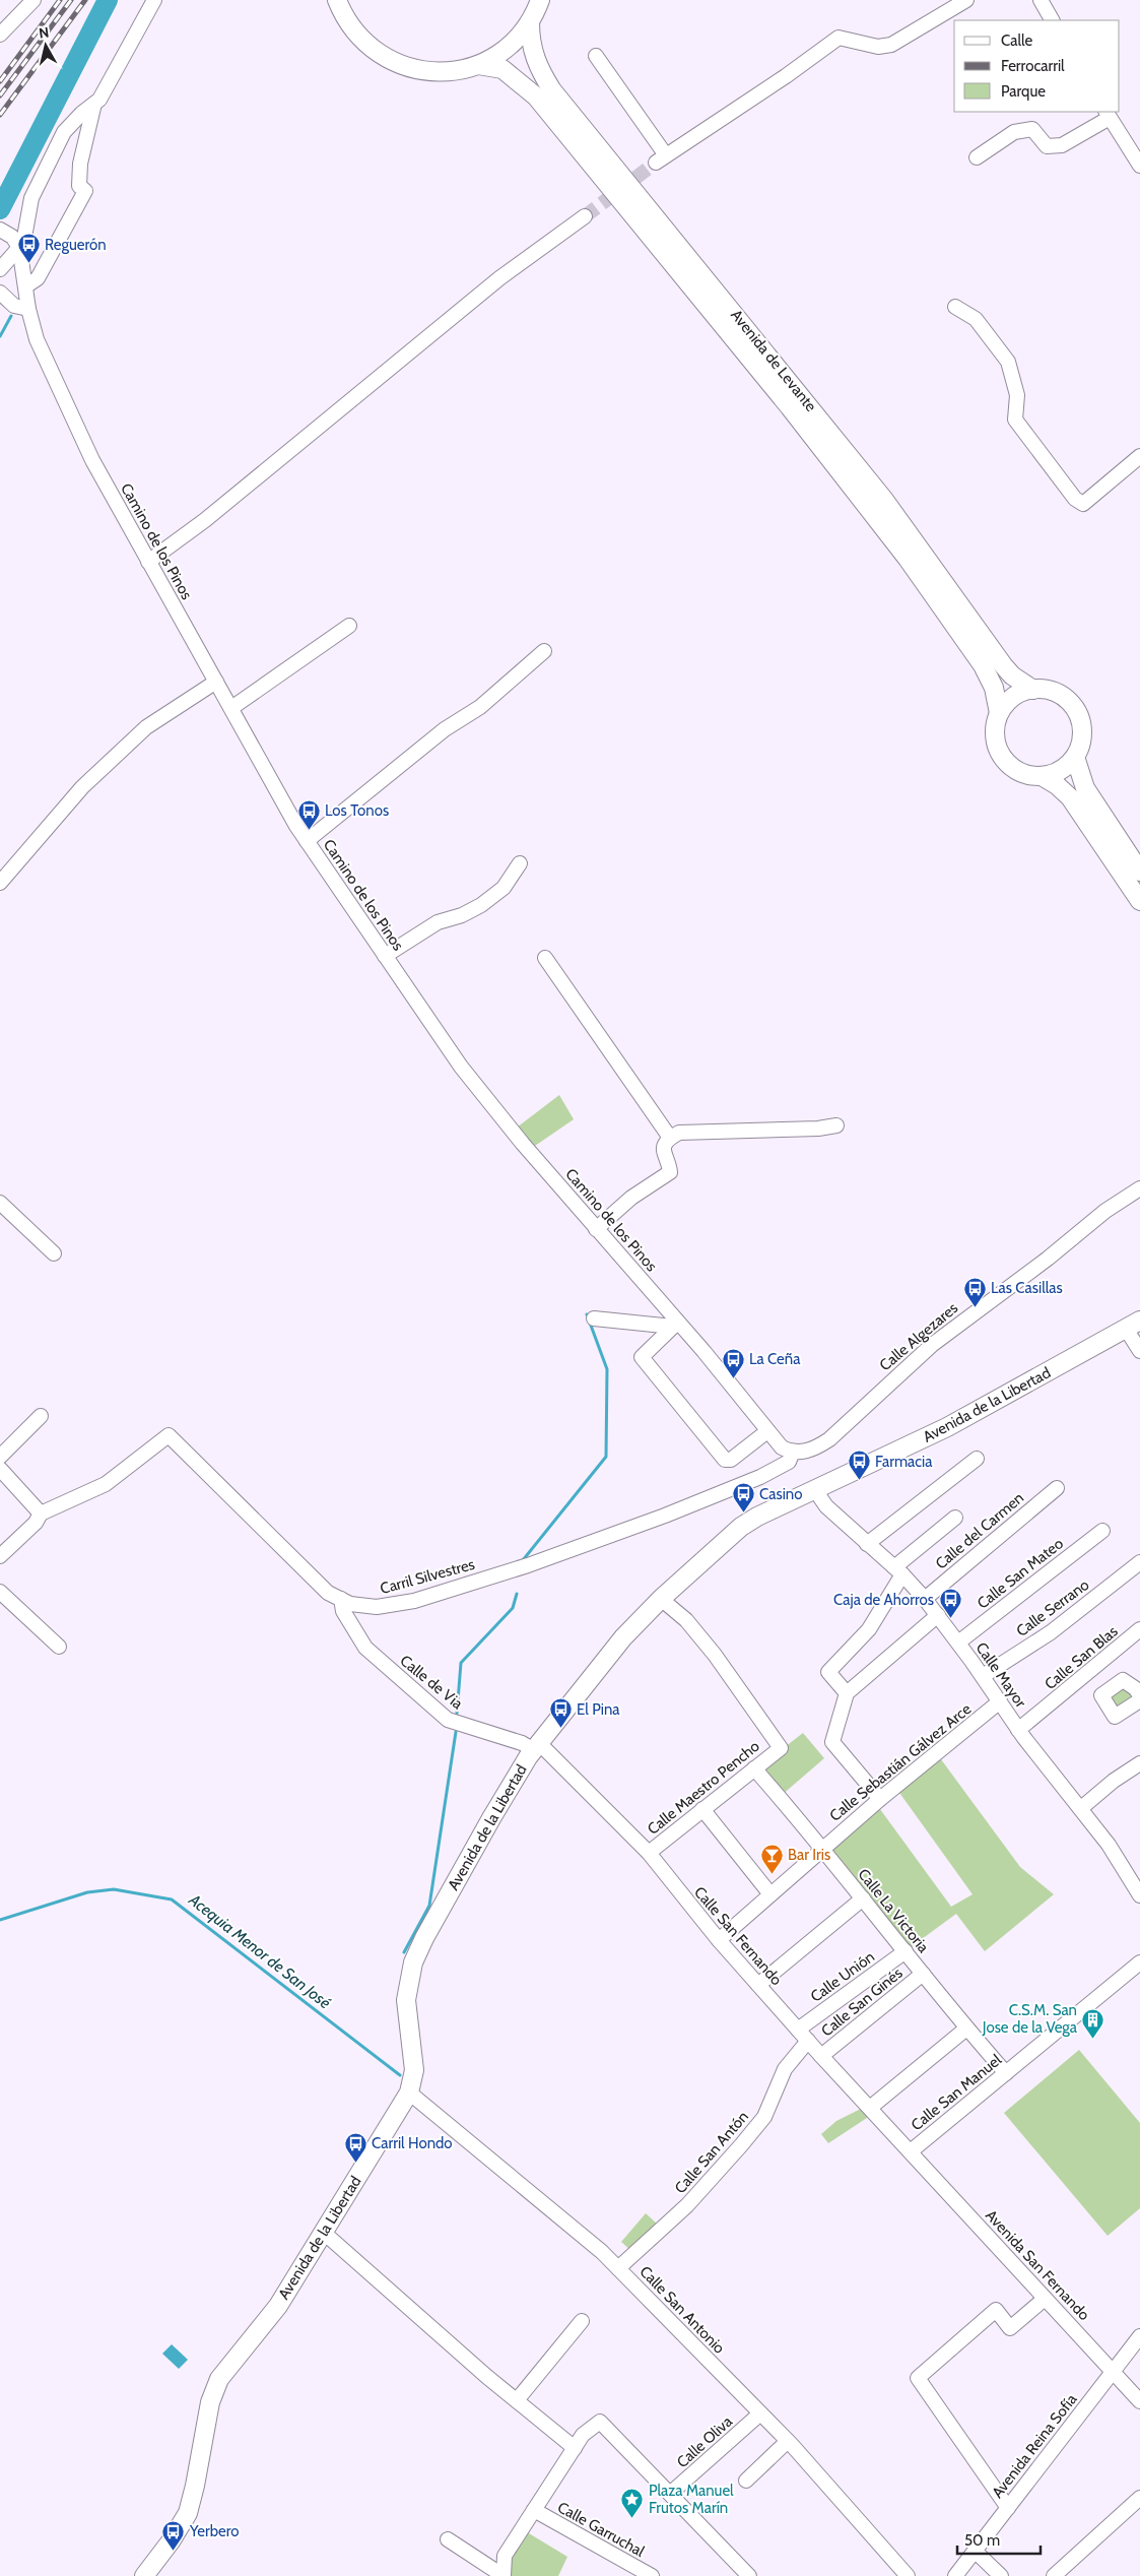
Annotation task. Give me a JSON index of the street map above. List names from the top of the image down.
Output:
{
  "streets": {
    "main road": ["Avenida de Levante", "Avenida de la Libertad"],
    "street": [
      "Camino de los Pinos",
      "Calle Algezares",
      "Calle del Carmen",
      "Calle San Mateo",
      "Carril Silvestres",
      "Calle Serrano",
      "Calle San Blas",
      "Calle Mayor",
      "Calle de Via",
      "Calle Sebastián Gálvez Arce",
      "Calle Maestro Pencho",
      "Calle La Victoria",
      "Calle San Fernando",
      "Calle Unión",
      "Calle San Ginés",
      "Calle San Manuel",
      "Calle San Antón",
      "Avenida San Fernando",
      "Calle San Antonio",
      "Calle Oliva",
      "Avenida Reina Sofía",
      "Calle Garruchal"
    ]
  },
  "crossings": [
    ["Camino de los Pinos", "Calle Algezares"],
    ["Camino de los Pinos", "Carril Silvestres"],
    ["Calle Algezares", "Carril Silvestres"],
    ["Avenida de la Libertad", "Calle Mayor"],
    ["Avenida de la Libertad", "Calle de Via"],
    ["Avenida de la Libertad", "Calle Maestro Pencho"],
    ["Avenida de la Libertad", "Calle San Fernando"],
    ["Avenida de la Libertad", "Calle San Antonio"],
    ["Calle del Carmen", "Calle Mayor"],
    ["Calle San Mateo", "Calle Mayor"],
    ["Carril Silvestres", "Calle de Via"],
    ["Calle Serrano", "Calle Mayor"],
    ["Calle San Blas", "Calle Mayor"],
    ["Calle Mayor", "Calle Sebastián Gálvez Arce"],
    ["Calle de Via", "Calle San Fernando"],
    ["Calle Sebastián Gálvez Arce", "Calle La Victoria"],
    ["Calle Sebastián Gálvez Arce", "Calle San Fernando"],
    ["Calle Maestro Pencho", "Calle La Victoria"],
    ["Calle Maestro Pencho", "Calle San Fernando"],
    ["Calle La Victoria", "Calle Unión"],
    ["Calle La Victoria", "Calle San Ginés"],
    ["Calle La Victoria", "Calle San Manuel"],
    ["Calle San Fernando", "Calle Unión"],
    ["Calle San Fernando", "Calle San Ginés"],
    ["Calle San Fernando", "Calle San Manuel"],
    ["Calle San Fernando", "Calle San Antón"],
    ["Calle San Fernando", "Avenida San Fernando"],
    ["Calle San Manuel", "Avenida San Fernando"],
    ["Calle San Antón", "Calle San Antonio"],
    ["Avenida San Fernando", "Avenida Reina Sofía"],
    ["Calle San Antonio", "Calle Oliva"]
  ],
  "water": ["Acequia Menor de San José"],
  "places": {
    "bus stop": [
      "Reguerón",
      "Los Tonos",
      "Las Casillas",
      "La Ceña",
      "Farmacia",
      "Casino",
      "Caja de Ahorros",
      "El Pina",
      "Carril Hondo",
      "Yerbero"
    ],
    "bar": ["Bar Iris"],
    "building": ["C.S.M. San Jose de la Vega"],
    "place": ["Plaza Manuel Frutos Marín"]
  },
  "legend": ["Calle", "Ferrocarril", "Parque"],
  "scale_bar": "50 m",
  "north": "top"
}
